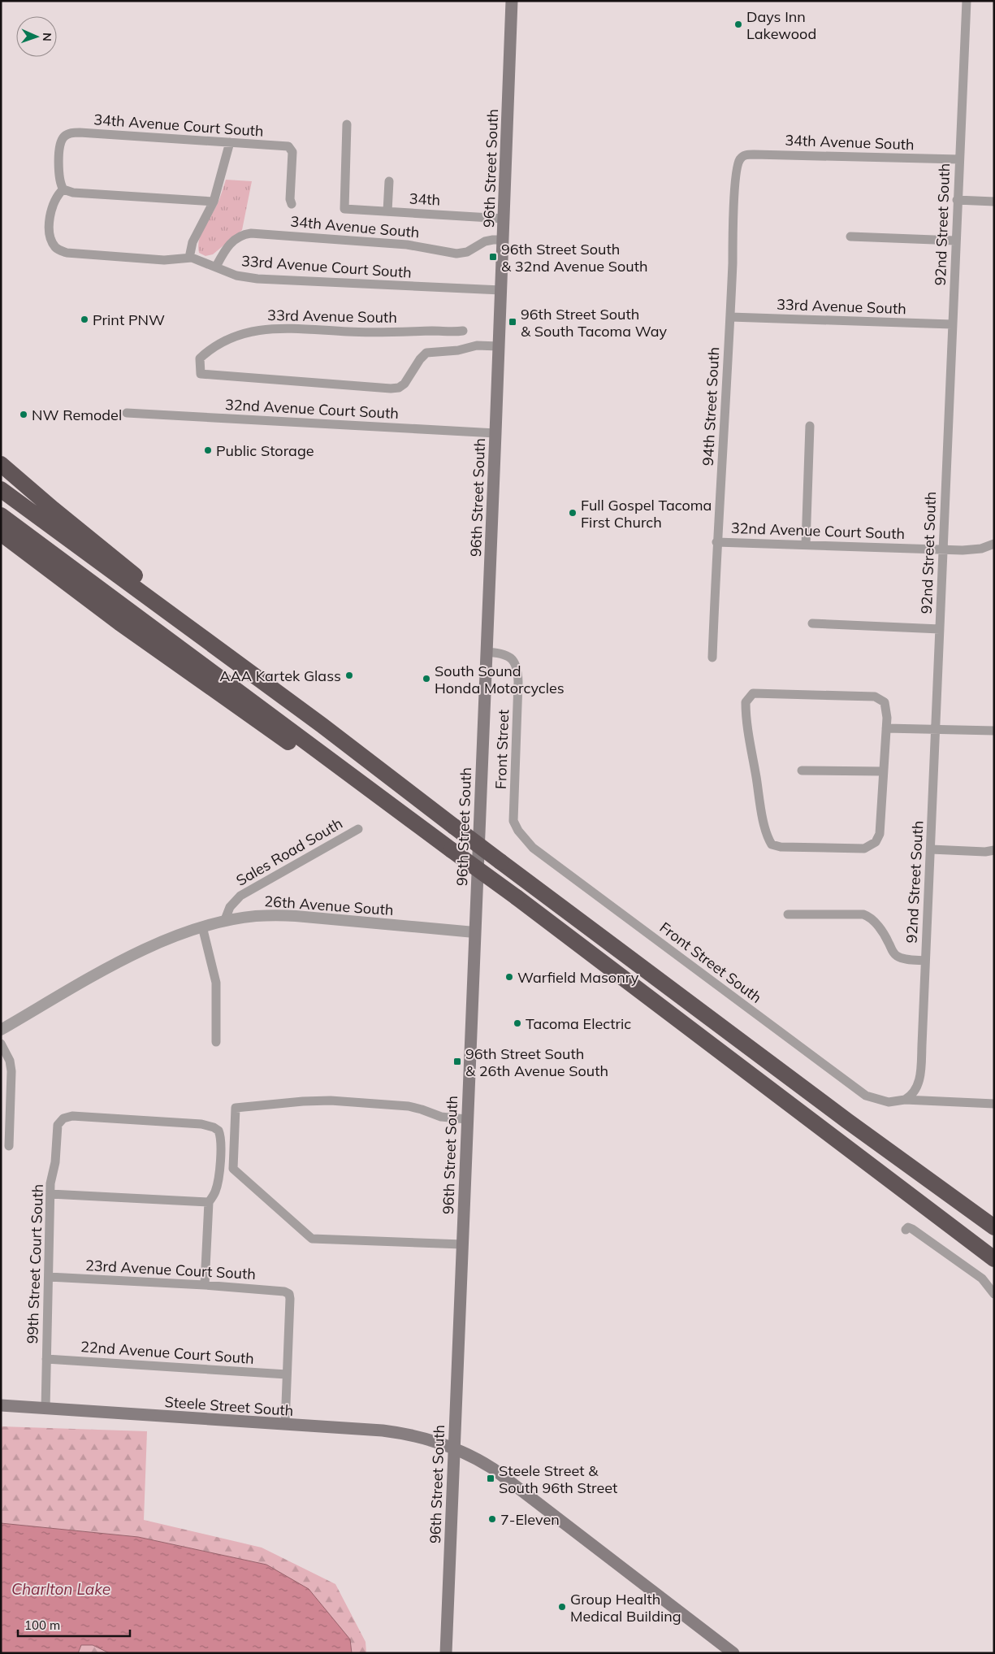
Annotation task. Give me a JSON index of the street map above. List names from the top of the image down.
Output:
{
  "streets": {
    "main road": ["96th Street South", "Steele Street South"],
    "street": [
      "34th Avenue Court South",
      "34th Avenue South",
      "34th",
      "92nd Street South",
      "33rd Avenue Court South",
      "33rd Avenue South",
      "94th Street South",
      "32nd Avenue Court South",
      "Front Street",
      "Sales Road South",
      "26th Avenue South",
      "Front Street South",
      "99th Street Court South",
      "23rd Avenue Court South",
      "22nd Avenue Court South"
    ]
  },
  "crossings": [
    ["34th Avenue Court South", "33rd Avenue Court South"],
    ["34th Avenue South", "96th Street South"],
    ["34th Avenue South", "92nd Street South"],
    ["34th Avenue South", "33rd Avenue Court South"],
    ["34th Avenue South", "94th Street South"],
    ["96th Street South", "34th"],
    ["96th Street South", "33rd Avenue Court South"],
    ["96th Street South", "32nd Avenue Court South"],
    ["96th Street South", "Front Street"],
    ["96th Street South", "26th Avenue South"],
    ["96th Street South", "Steele Street South"],
    ["92nd Street South", "33rd Avenue South"],
    ["92nd Street South", "32nd Avenue Court South"],
    ["92nd Street South", "Front Street South"],
    ["33rd Avenue South", "94th Street South"],
    ["33rd Avenue South", "32nd Avenue Court South"],
    ["94th Street South", "32nd Avenue Court South"],
    ["Front Street", "Front Street South"],
    ["Sales Road South", "26th Avenue South"],
    ["99th Street Court South", "23rd Avenue Court South"],
    ["99th Street Court South", "22nd Avenue Court South"],
    ["99th Street Court South", "Steele Street South"],
    ["23rd Avenue Court South", "22nd Avenue Court South"]
  ],
  "water": ["Charlton Lake"],
  "places": {
    "other": [
      "Days Inn Lakewood",
      "Print PNW",
      "NW Remodel",
      "Public Storage",
      "Full Gospel Tacoma First Church",
      "AAA Kartek Glass",
      "South Sound Honda Motorcycles",
      "Warfield Masonry",
      "Tacoma Electric",
      "7-Eleven",
      "Group Health Medical Building"
    ],
    "transit": [
      "96th Street South & 32nd Avenue South",
      "96th Street South & South Tacoma Way",
      "96th Street South & 26th Avenue South",
      "Steele Street & South 96th Street"
    ]
  },
  "scale_bar": "100 m",
  "north": "right"
}
